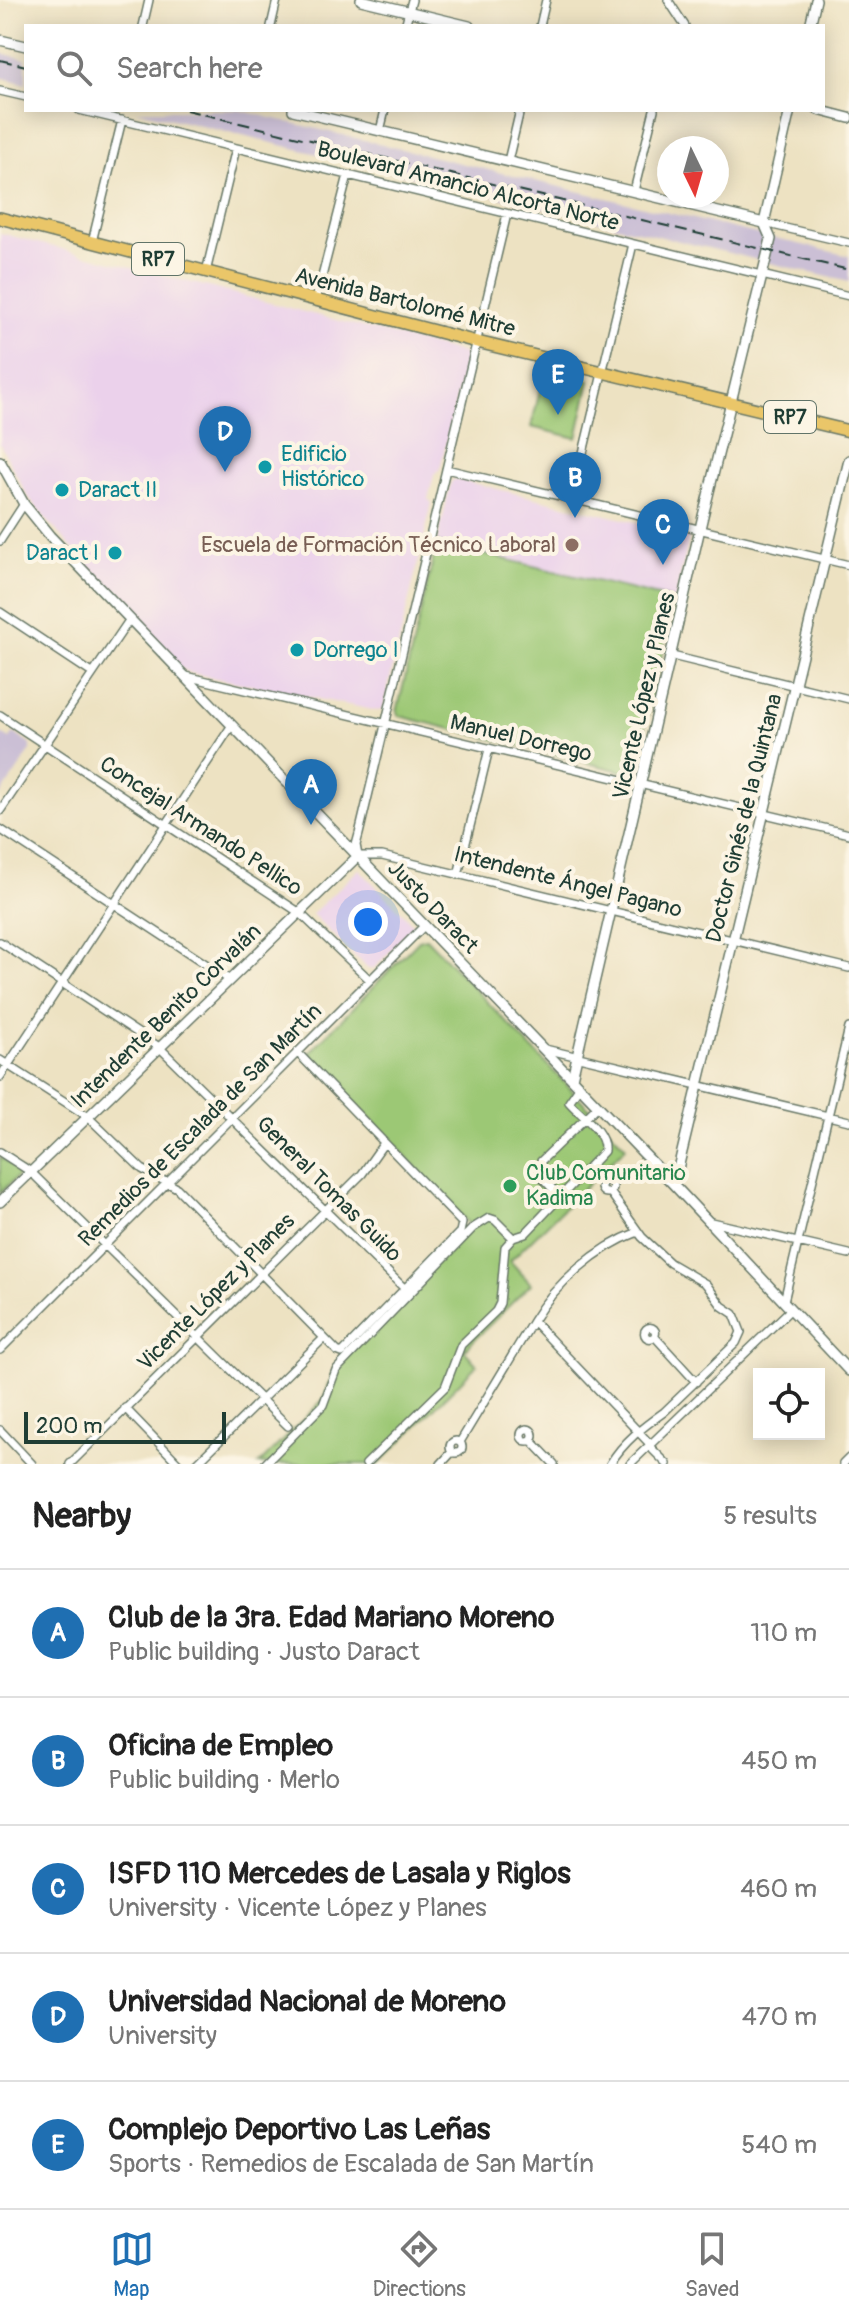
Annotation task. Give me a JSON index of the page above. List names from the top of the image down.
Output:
{
  "streets": {
    "main road": ["RP7", "Avenida Bartolomé Mitre"],
    "street": [
      "Boulevard Amancio Alcorta Norte",
      "Vicente López y Planes",
      "Manuel Dorrego",
      "Doctor Ginés de la Quintana",
      "Concejal Armando Pellico",
      "Intendente Ángel Pagano",
      "Justo Daract",
      "Intendente Benito Corvalán",
      "Remedios de Escalada de San Martín",
      "General Tomas Guido"
    ]
  },
  "crossings": [
    ["Boulevard Amancio Alcorta Norte", "Vicente López y Planes"],
    ["Avenida Bartolomé Mitre", "Vicente López y Planes"],
    ["Vicente López y Planes", "Manuel Dorrego"],
    ["Vicente López y Planes", "Intendente Ángel Pagano"],
    ["Vicente López y Planes", "Justo Daract"],
    ["Vicente López y Planes", "General Tomas Guido"],
    ["Manuel Dorrego", "Doctor Ginés de la Quintana"],
    ["Manuel Dorrego", "Justo Daract"],
    ["Doctor Ginés de la Quintana", "Intendente Ángel Pagano"],
    ["Doctor Ginés de la Quintana", "Justo Daract"],
    ["Concejal Armando Pellico", "Intendente Benito Corvalán"],
    ["Concejal Armando Pellico", "Remedios de Escalada de San Martín"],
    ["Intendente Ángel Pagano", "Justo Daract"],
    ["Intendente Ángel Pagano", "Intendente Benito Corvalán"],
    ["Justo Daract", "Intendente Benito Corvalán"],
    ["Justo Daract", "Remedios de Escalada de San Martín"],
    ["Intendente Benito Corvalán", "General Tomas Guido"],
    ["Remedios de Escalada de San Martín", "General Tomas Guido"]
  ],
  "places": [
    "Edificio Histórico",
    "Daract II",
    "Escuela de Formación Técnico Laboral",
    "Daract I",
    "Dorrego I",
    "Club Comunitario Kadima"
  ],
  "scale_bar": "200 m",
  "north": "bottom",
  "page": {
    "search": "Search here",
    "pins": [
      "E",
      "D",
      "B",
      "C",
      "A"
    ],
    "scale": "200 m",
    "heading": ["Nearby", "5 results"],
    "list": [
      {
        "mark": "A",
        "name": "Club de la 3ra. Edad Mariano Moreno",
        "note": "Public building · Justo Daract",
        "value": "110 m"
      },
      {
        "mark": "B",
        "name": "Oficina de Empleo",
        "note": "Public building · Merlo",
        "value": "450 m"
      },
      {
        "mark": "C",
        "name": "ISFD 110 Mercedes de Lasala y Riglos",
        "note": "University · Vicente López y Planes",
        "value": "460 m"
      },
      {
        "mark": "D",
        "name": "Universidad Nacional de Moreno",
        "note": "University",
        "value": "470 m"
      },
      {
        "mark": "E",
        "name": "Complejo Deportivo Las Leñas",
        "note": "Sports · Remedios de Escalada de San Martín",
        "value": "540 m"
      }
    ],
    "nav": ["Map", "Directions", "Saved"]
  }
}
